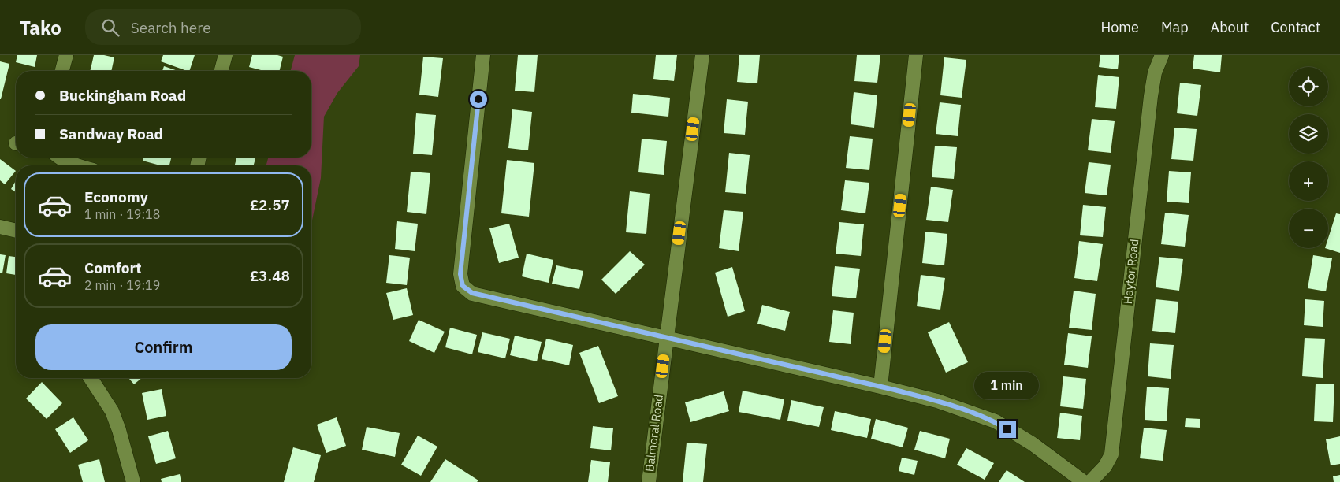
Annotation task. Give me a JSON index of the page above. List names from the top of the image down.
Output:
{
  "streets": {
    "street": ["Haytor Road", "Balmoral Road"]
  },
  "page": {
    "header": "Tako",
    "search": "Search here",
    "nav": [
      "Home",
      "Map",
      "About",
      "Contact"
    ],
    "map_buttons": ["+", "−"],
    "banner": ["Buckingham Road", "Sandway Road"],
    "list": [
      {
        "name": "Economy",
        "note": "1 min · 19:18",
        "value": "£2.57"
      },
      {
        "name": "Comfort",
        "note": "2 min · 19:19",
        "value": "£3.48"
      }
    ],
    "buttons": "Confirm",
    "bubble": "1 min"
  }
}
